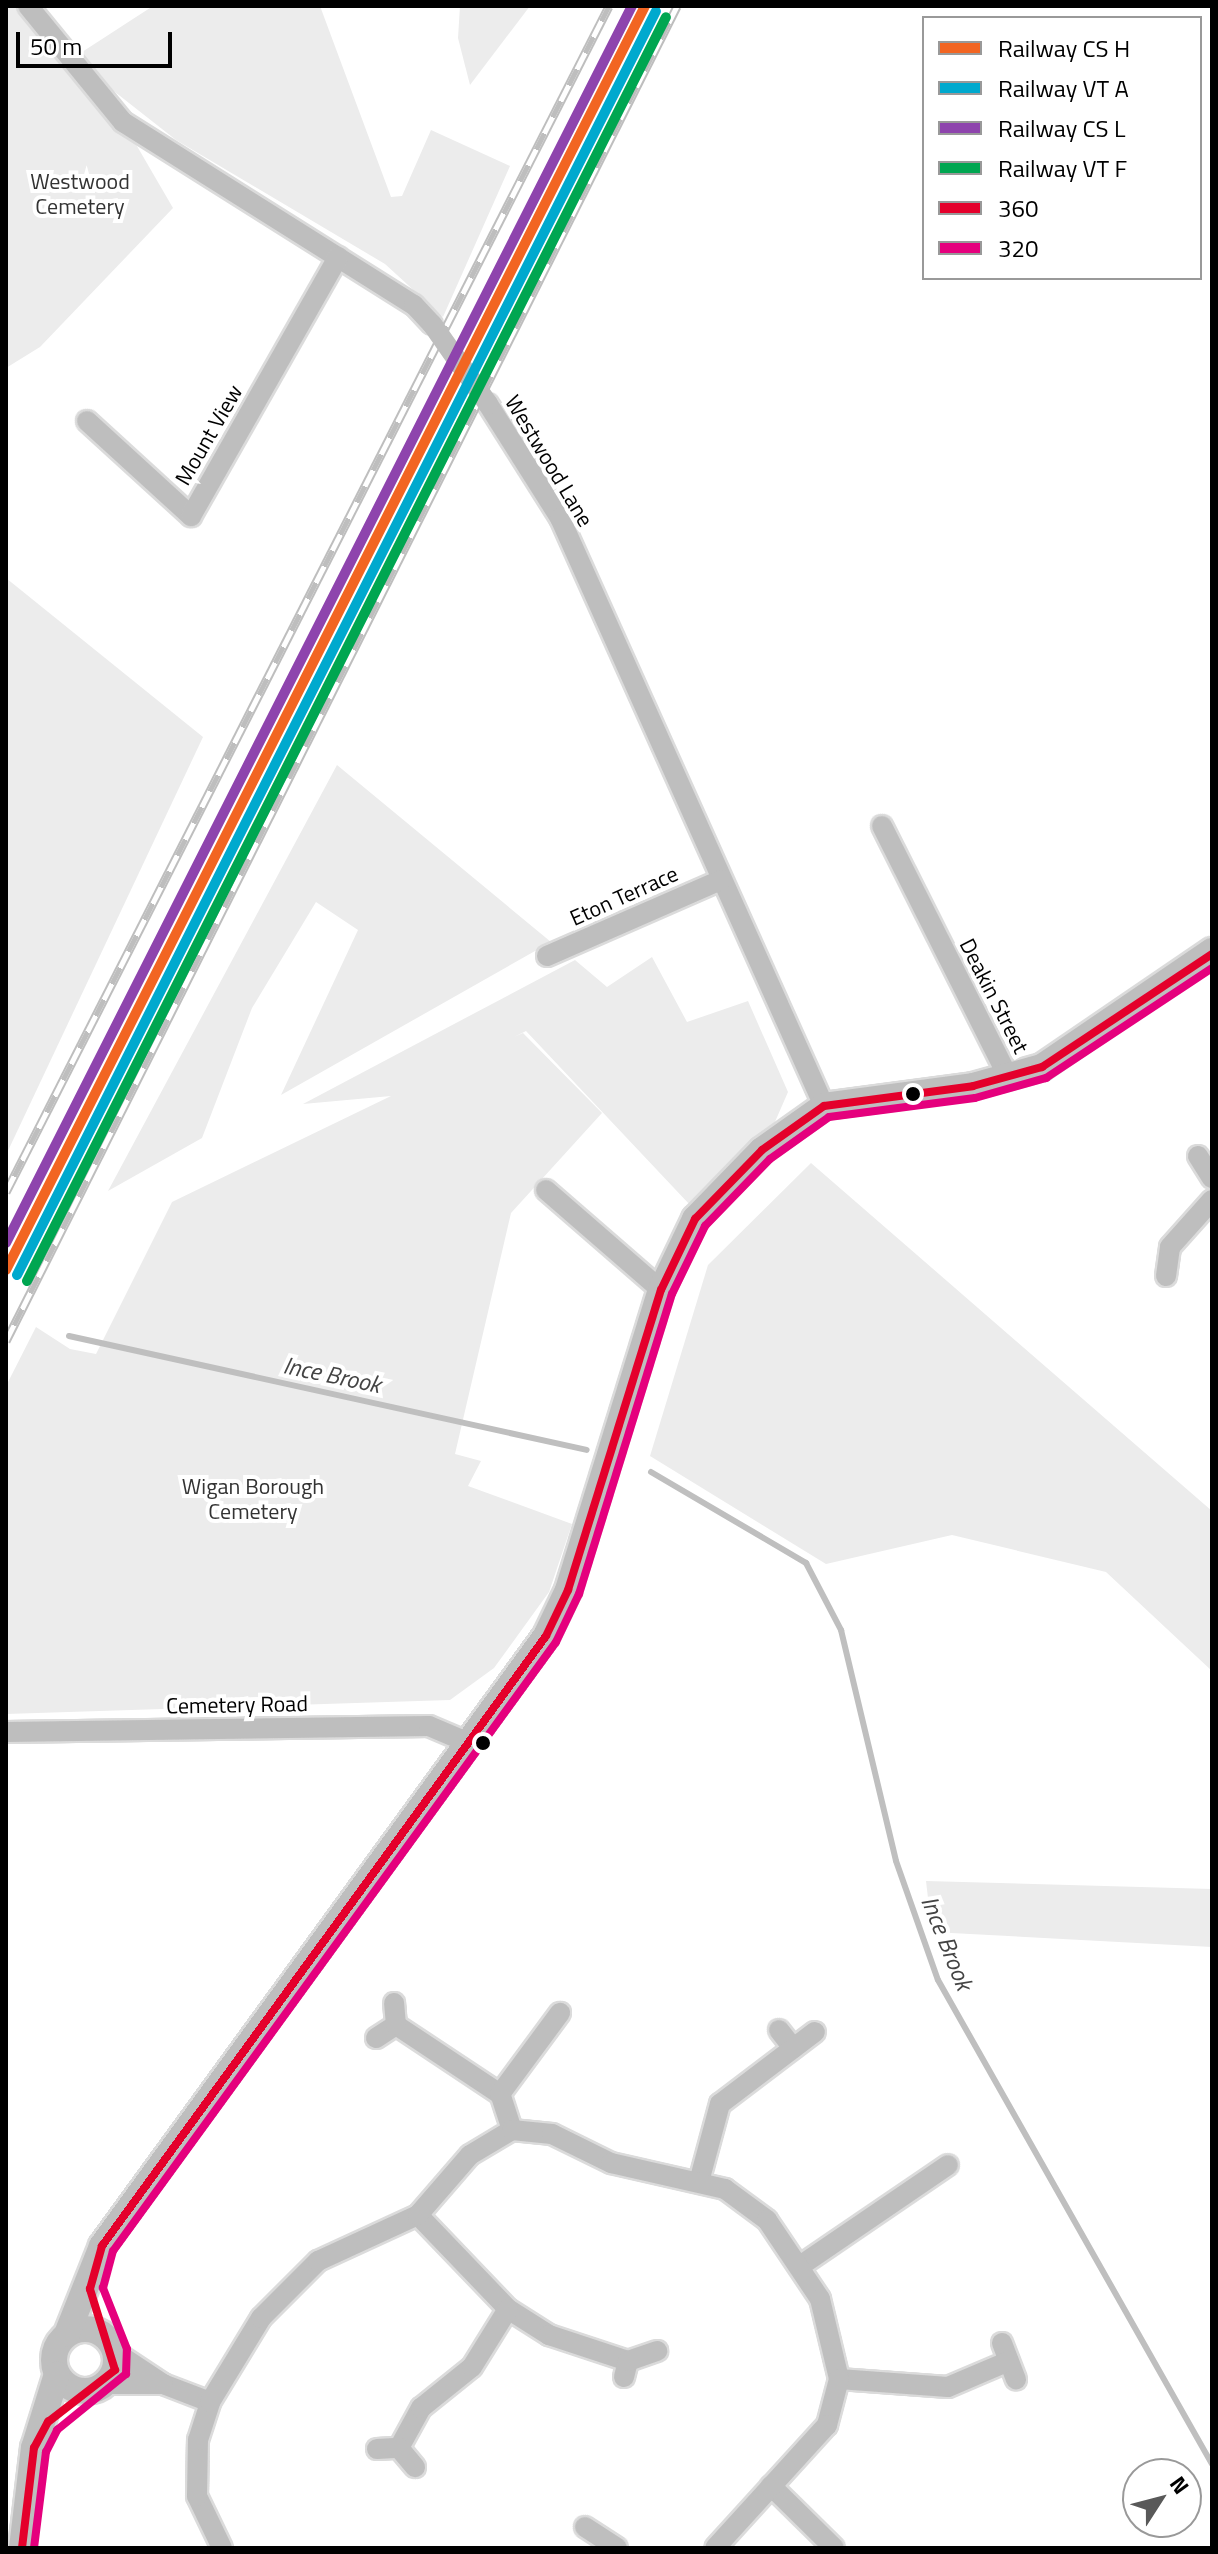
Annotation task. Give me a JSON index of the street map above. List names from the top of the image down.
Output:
{
  "streets": {
    "street": [
      "Mount View",
      "Westwood Lane",
      "Eton Terrace",
      "Deakin Street",
      "Cemetery Road"
    ]
  },
  "crossings": [
    ["Mount View", "Westwood Lane"],
    ["Westwood Lane", "Eton Terrace"]
  ],
  "water": ["Ince Brook"],
  "parks": ["Westwood Cemetery", "Wigan Borough Cemetery"],
  "lines": ["transit line 360", "transit line 320"],
  "legend": [
    "Railway CS H",
    "Railway VT A",
    "Railway CS L",
    "Railway VT F",
    "360",
    "320"
  ],
  "scale_bar": "50 m",
  "north": "top right"
}
